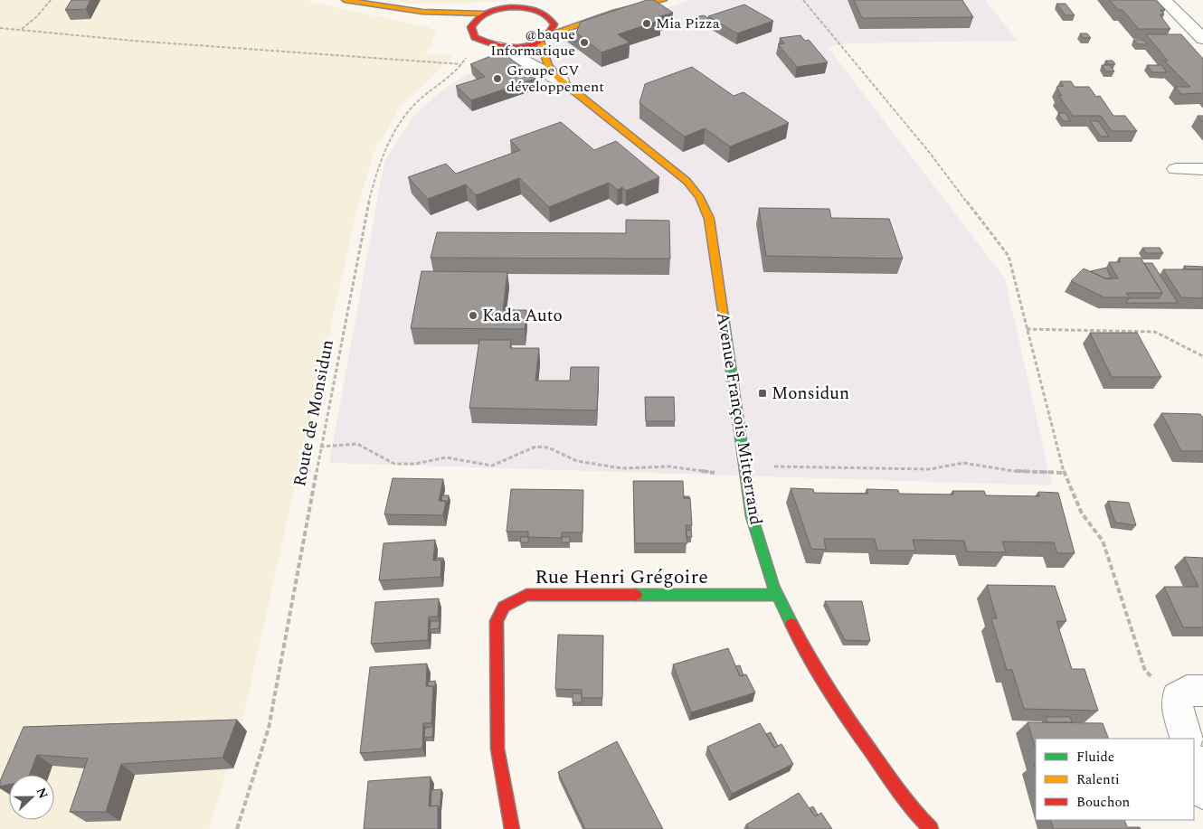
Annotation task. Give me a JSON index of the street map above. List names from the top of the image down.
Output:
{
  "streets": {
    "street": ["Avenue François Mitterrand", "Rue Henri Grégoire"],
    "path": ["Route de Monsidun"]
  },
  "crossings": [
    ["Route de Monsidun", "Avenue François Mitterrand"],
    ["Avenue François Mitterrand", "Rue Henri Grégoire"]
  ],
  "places": {
    "other": [
      "Mia Pizza",
      "@baque Informatique",
      "Groupe CV développement",
      "Kada Auto"
    ],
    "transit": ["Monsidun"]
  },
  "legend": ["Fluide", "Ralenti", "Bouchon"],
  "north": "right"
}
